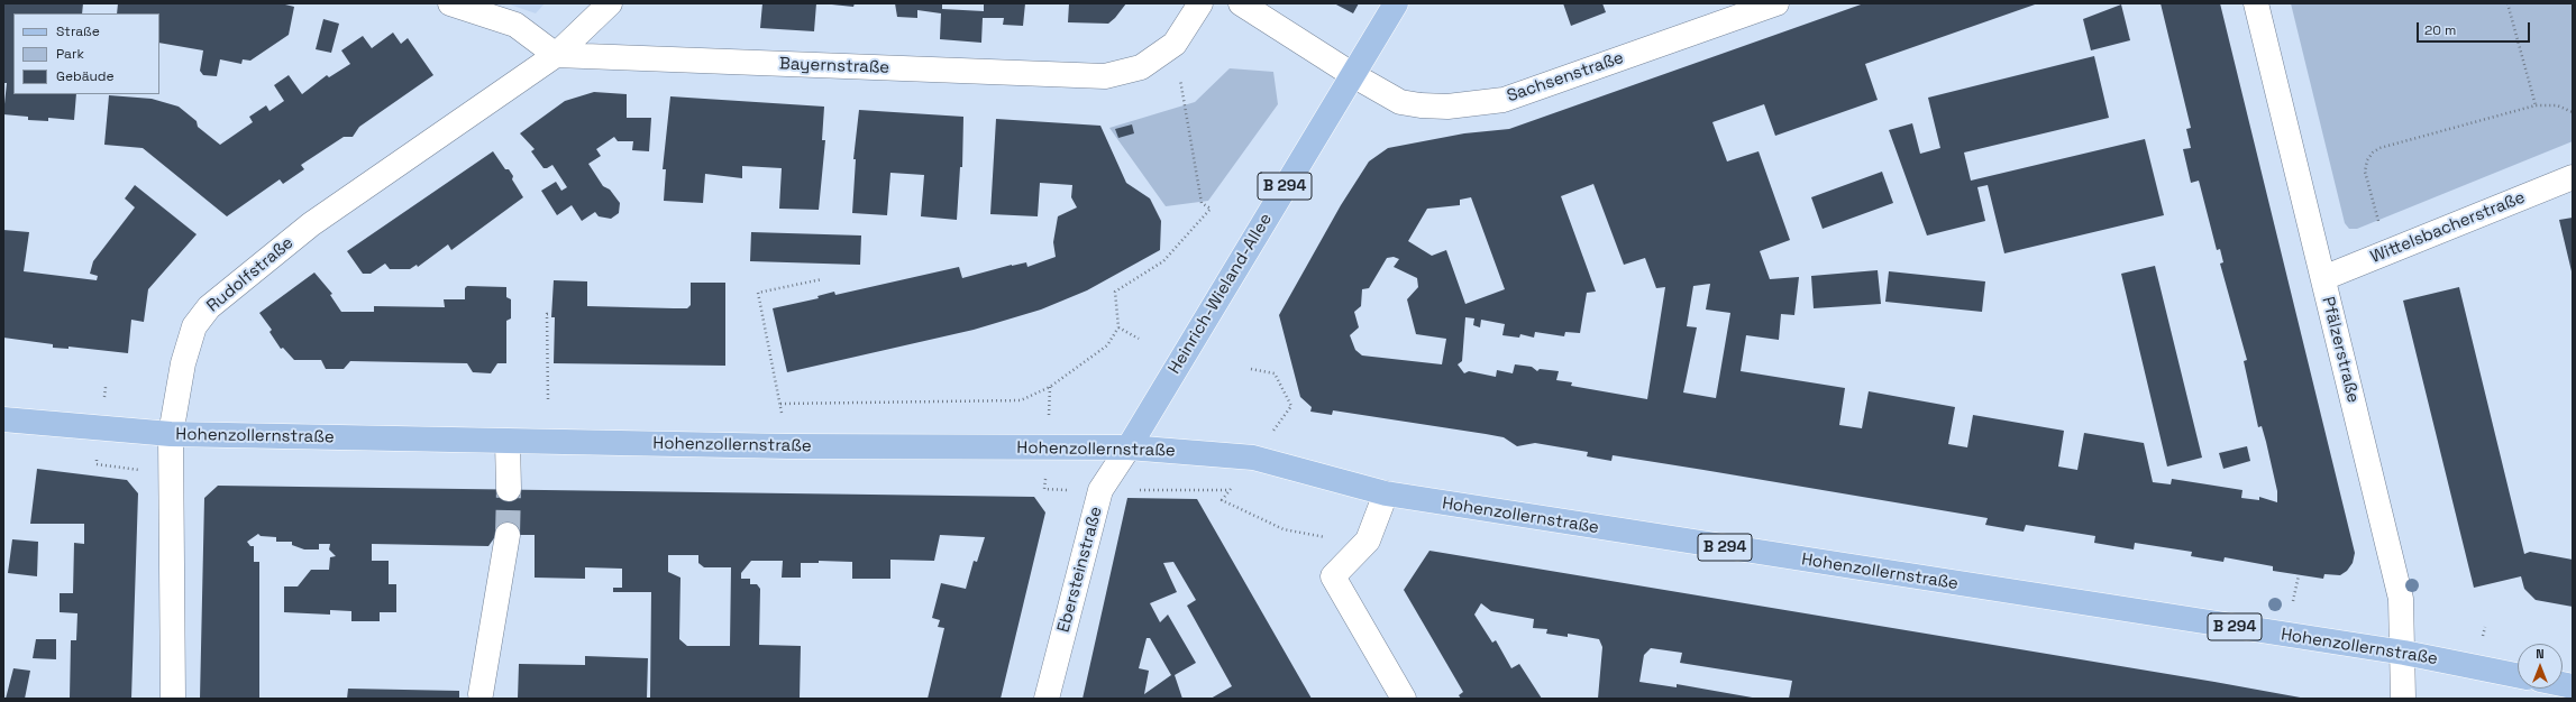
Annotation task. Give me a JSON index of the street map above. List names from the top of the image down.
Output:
{
  "streets": {
    "main road": ["B 294", "Heinrich-Wieland-Allee", "Hohenzollernstraße"],
    "street": [
      "Bayernstraße",
      "Sachsenstraße",
      "Wittelsbacherstraße",
      "Rudolfstraße",
      "Pfälzerstraße",
      "Ebersteinstraße"
    ]
  },
  "crossings": [
    ["Bayernstraße", "Rudolfstraße"],
    ["Sachsenstraße", "Heinrich-Wieland-Allee"],
    ["Wittelsbacherstraße", "Pfälzerstraße"],
    ["Rudolfstraße", "Hohenzollernstraße"],
    ["Heinrich-Wieland-Allee", "Hohenzollernstraße"],
    ["Heinrich-Wieland-Allee", "Ebersteinstraße"],
    ["Pfälzerstraße", "Hohenzollernstraße"],
    ["Hohenzollernstraße", "Ebersteinstraße"]
  ],
  "legend": ["Straße", "Park", "Gebäude"],
  "scale_bar": "20 m",
  "north": "top"
}
